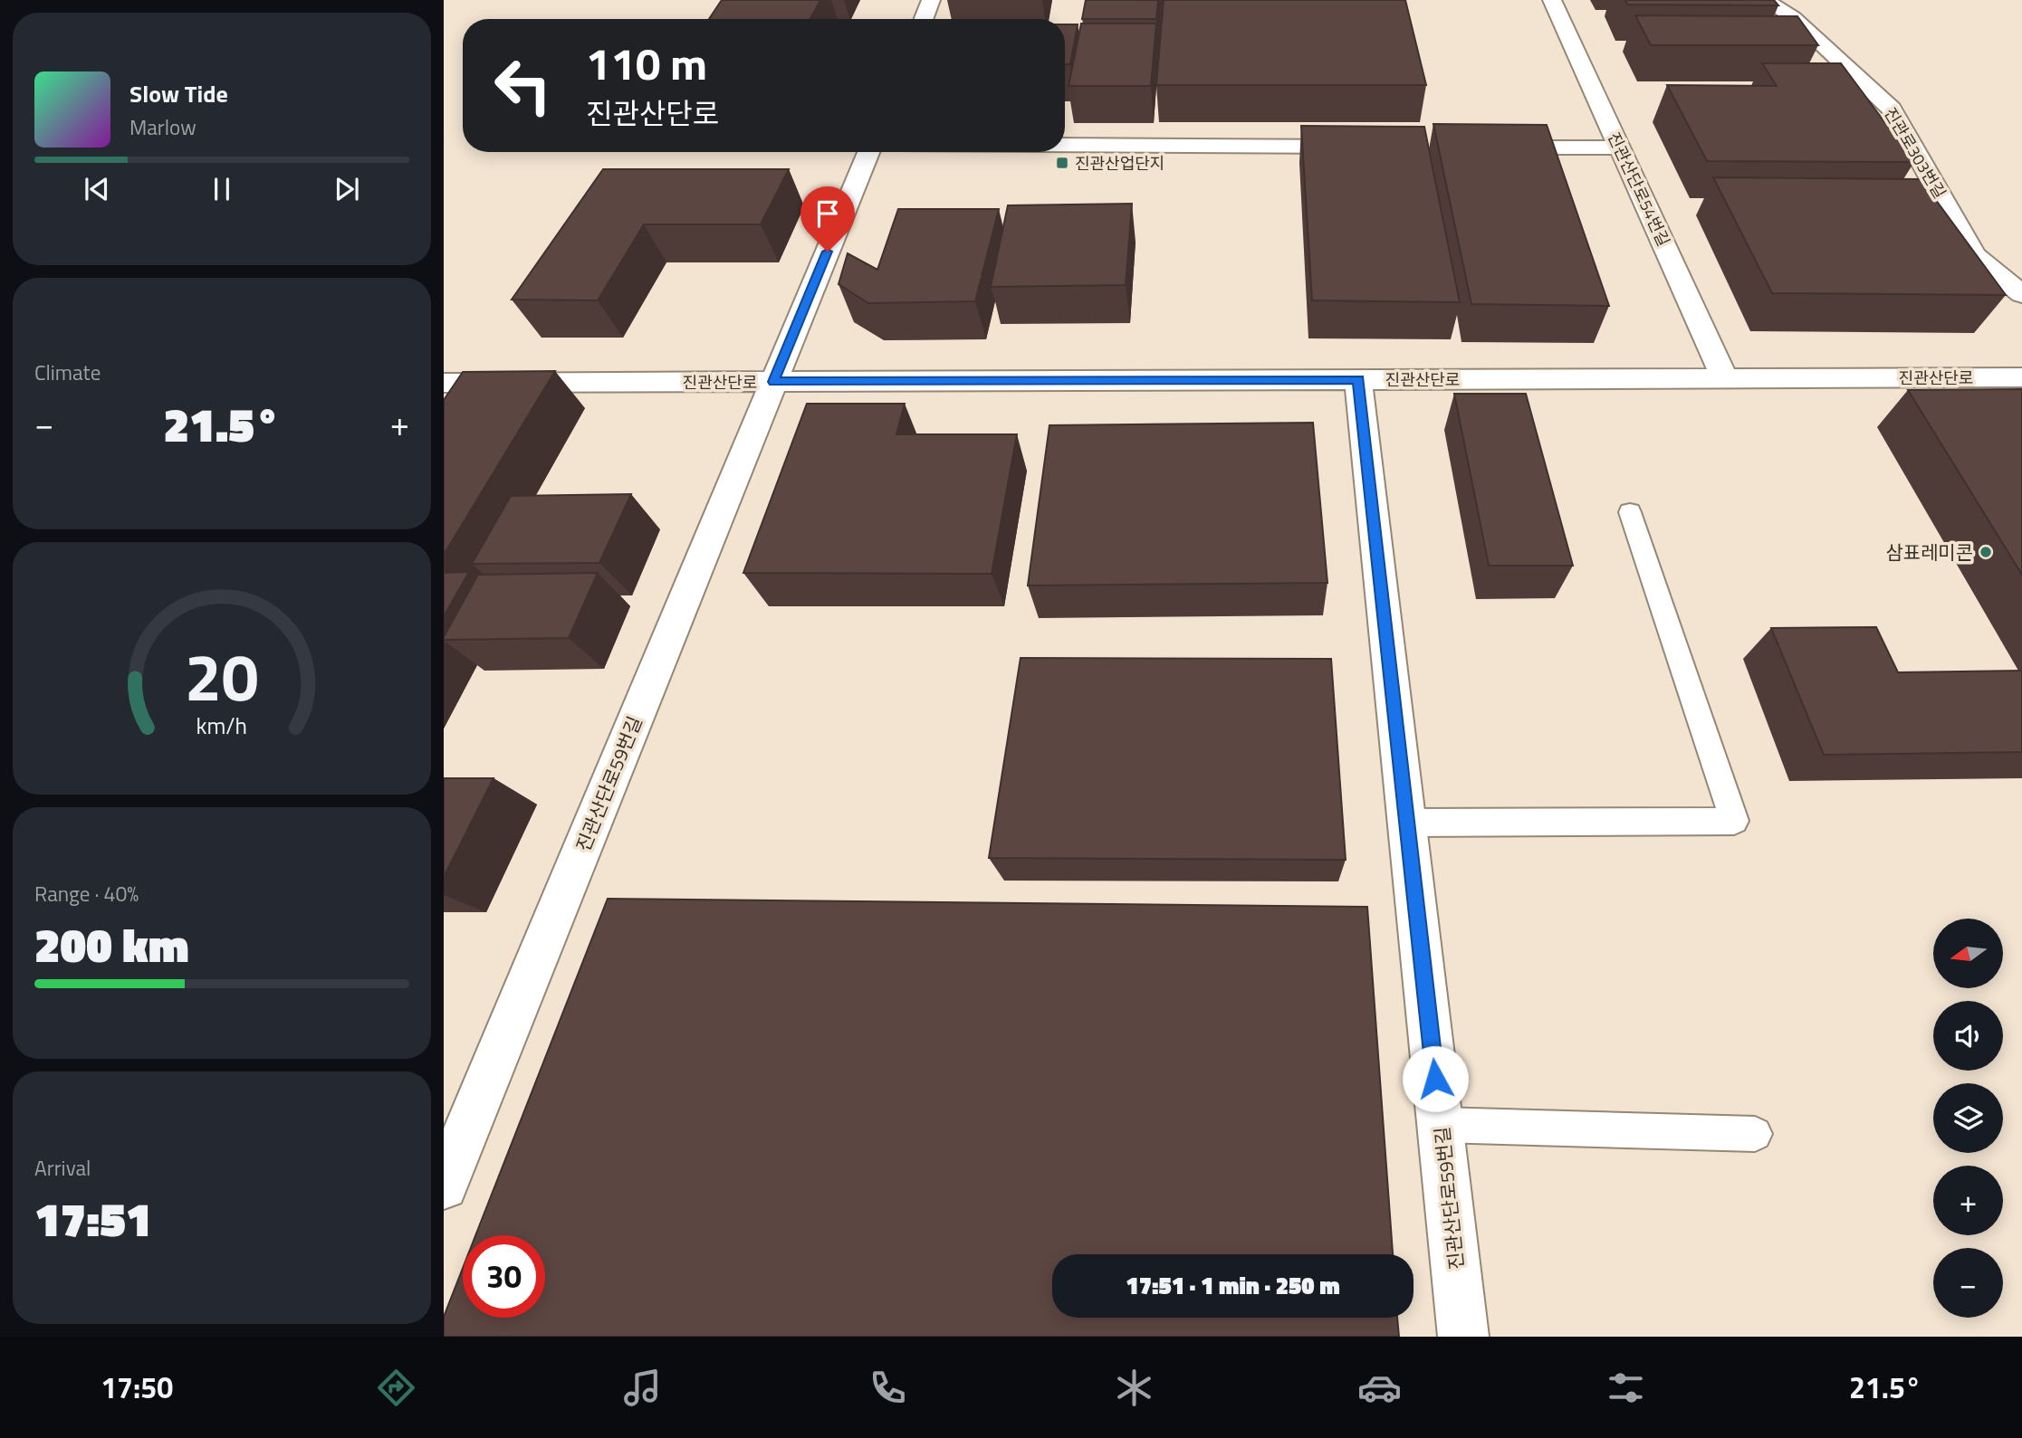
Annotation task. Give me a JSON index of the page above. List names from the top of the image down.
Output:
{
  "streets": {
    "street": [
      "진관로303번길",
      "진관산단로54번길",
      "진관산단로",
      "진관산단로59번길"
    ]
  },
  "crossings": [
    ["진관산단로54번길", "진관산단로"],
    ["진관산단로", "진관산단로59번길"]
  ],
  "places": {
    "transit": ["진관산업단지"],
    "other": ["삼표레미콘"]
  },
  "north": "left",
  "page": {
    "turn": ["110 m", "진관산단로"],
    "song": ["Slow Tide", "Marlow"],
    "tile": [
      "Climate",
      ["Range · 40%", "200 km"],
      ["Arrival", "17:51"]
    ],
    "heat": ["−", "21.5°", "+"],
    "map_buttons": ["+", "−"],
    "limit": "30",
    "trip": "17:51 · 1 min · 250 m",
    "tabs": ["17:50", "21.5°"],
    "gauge": ["20", "km/h"]
  }
}
